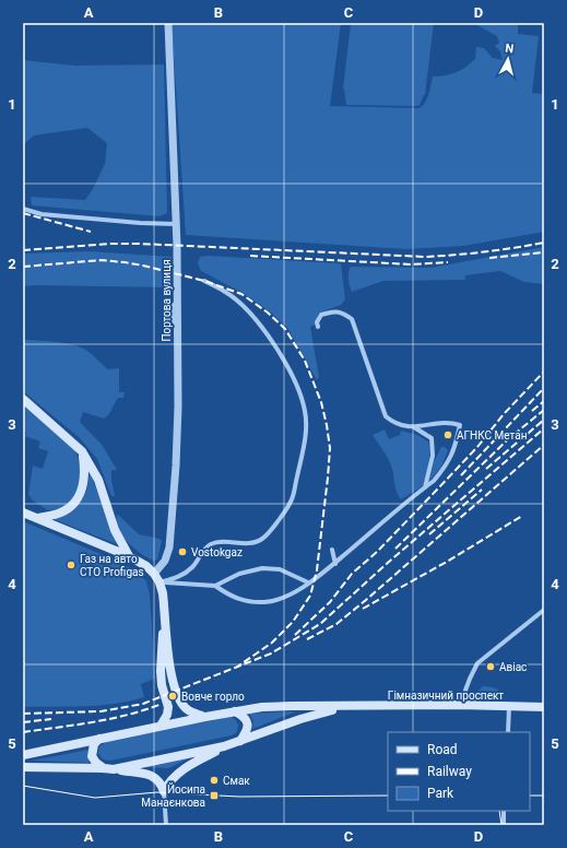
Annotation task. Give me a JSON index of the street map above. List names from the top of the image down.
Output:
{
  "streets": {
    "main road": ["Гімназичний проспект"],
    "street": ["Портова вулиця"]
  },
  "places": {
    "other": [
      "АГНКС Метан",
      "Vostokgaz",
      "Газ на авто СТО Profigas",
      "Авіас",
      "Вовче горло",
      "Смак"
    ],
    "transit": ["Йосипа Манаєнкова"]
  },
  "legend": ["Road", "Railway", "Park"],
  "north": "top",
  "grid": {
    "columns": [
      "A",
      "B",
      "C",
      "D"
    ],
    "rows": [
      "1",
      "2",
      "3",
      "4",
      "5"
    ]
  }
}
